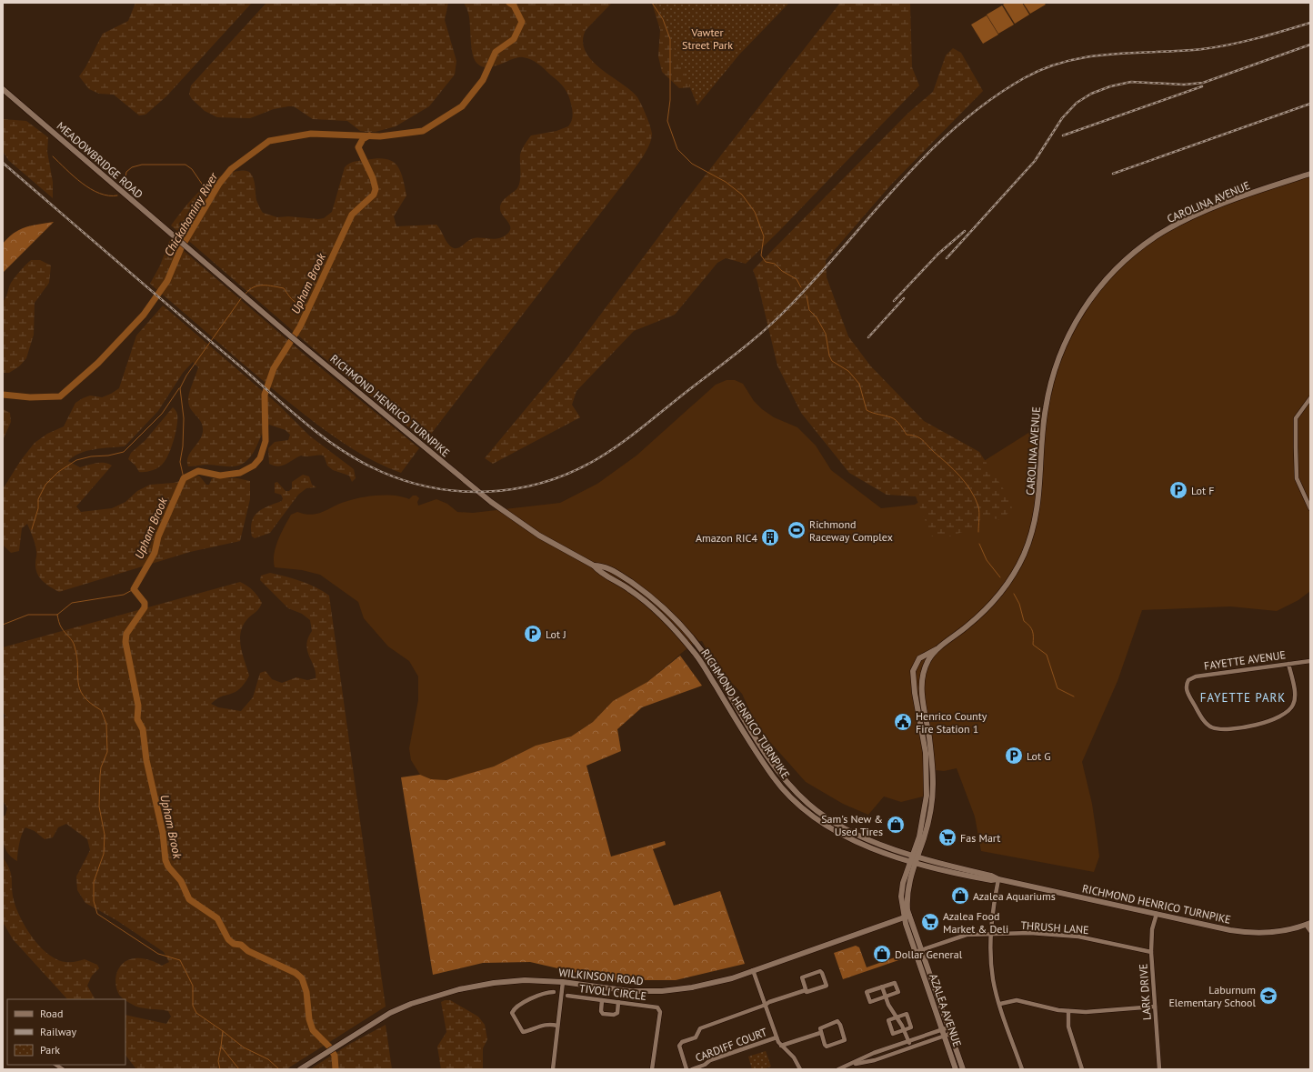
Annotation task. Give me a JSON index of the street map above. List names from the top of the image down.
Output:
{
  "streets": {
    "main road": [
      "MEADOWBRIDGE ROAD",
      "CAROLINA AVENUE",
      "RICHMOND HENRICO TURNPIKE",
      "WILKINSON ROAD",
      "AZALEA AVENUE"
    ],
    "street": [
      "FAYETTE AVENUE",
      "THRUSH LANE",
      "TIVOLI CIRCLE",
      "LARK DRIVE",
      "CARDIFF COURT"
    ]
  },
  "crossings": [
    ["MEADOWBRIDGE ROAD", "RICHMOND HENRICO TURNPIKE"],
    ["CAROLINA AVENUE", "AZALEA AVENUE"],
    ["RICHMOND HENRICO TURNPIKE", "LARK DRIVE"],
    ["RICHMOND HENRICO TURNPIKE", "AZALEA AVENUE"],
    ["THRUSH LANE", "LARK DRIVE"],
    ["THRUSH LANE", "AZALEA AVENUE"],
    ["WILKINSON ROAD", "AZALEA AVENUE"]
  ],
  "districts": ["FAYETTE PARK"],
  "water": ["Chickahominy River", "Upham Brook"],
  "parks": ["Vawter Street Park"],
  "places": {
    "parking": ["Lot F", "Lot J", "Lot G"],
    "sports": ["Richmond Raceway Complex"],
    "building": ["Amazon RIC4"],
    "public building": ["Henrico County Fire Station 1"],
    "shop": ["Sam's New & Used Tires", "Azalea Aquariums", "Dollar General"],
    "supermarket": ["Fas Mart", "Azalea Food Market & Deli"],
    "school or university": ["Laburnum Elementary School"]
  },
  "legend": ["Road", "Railway", "Park"]
}
